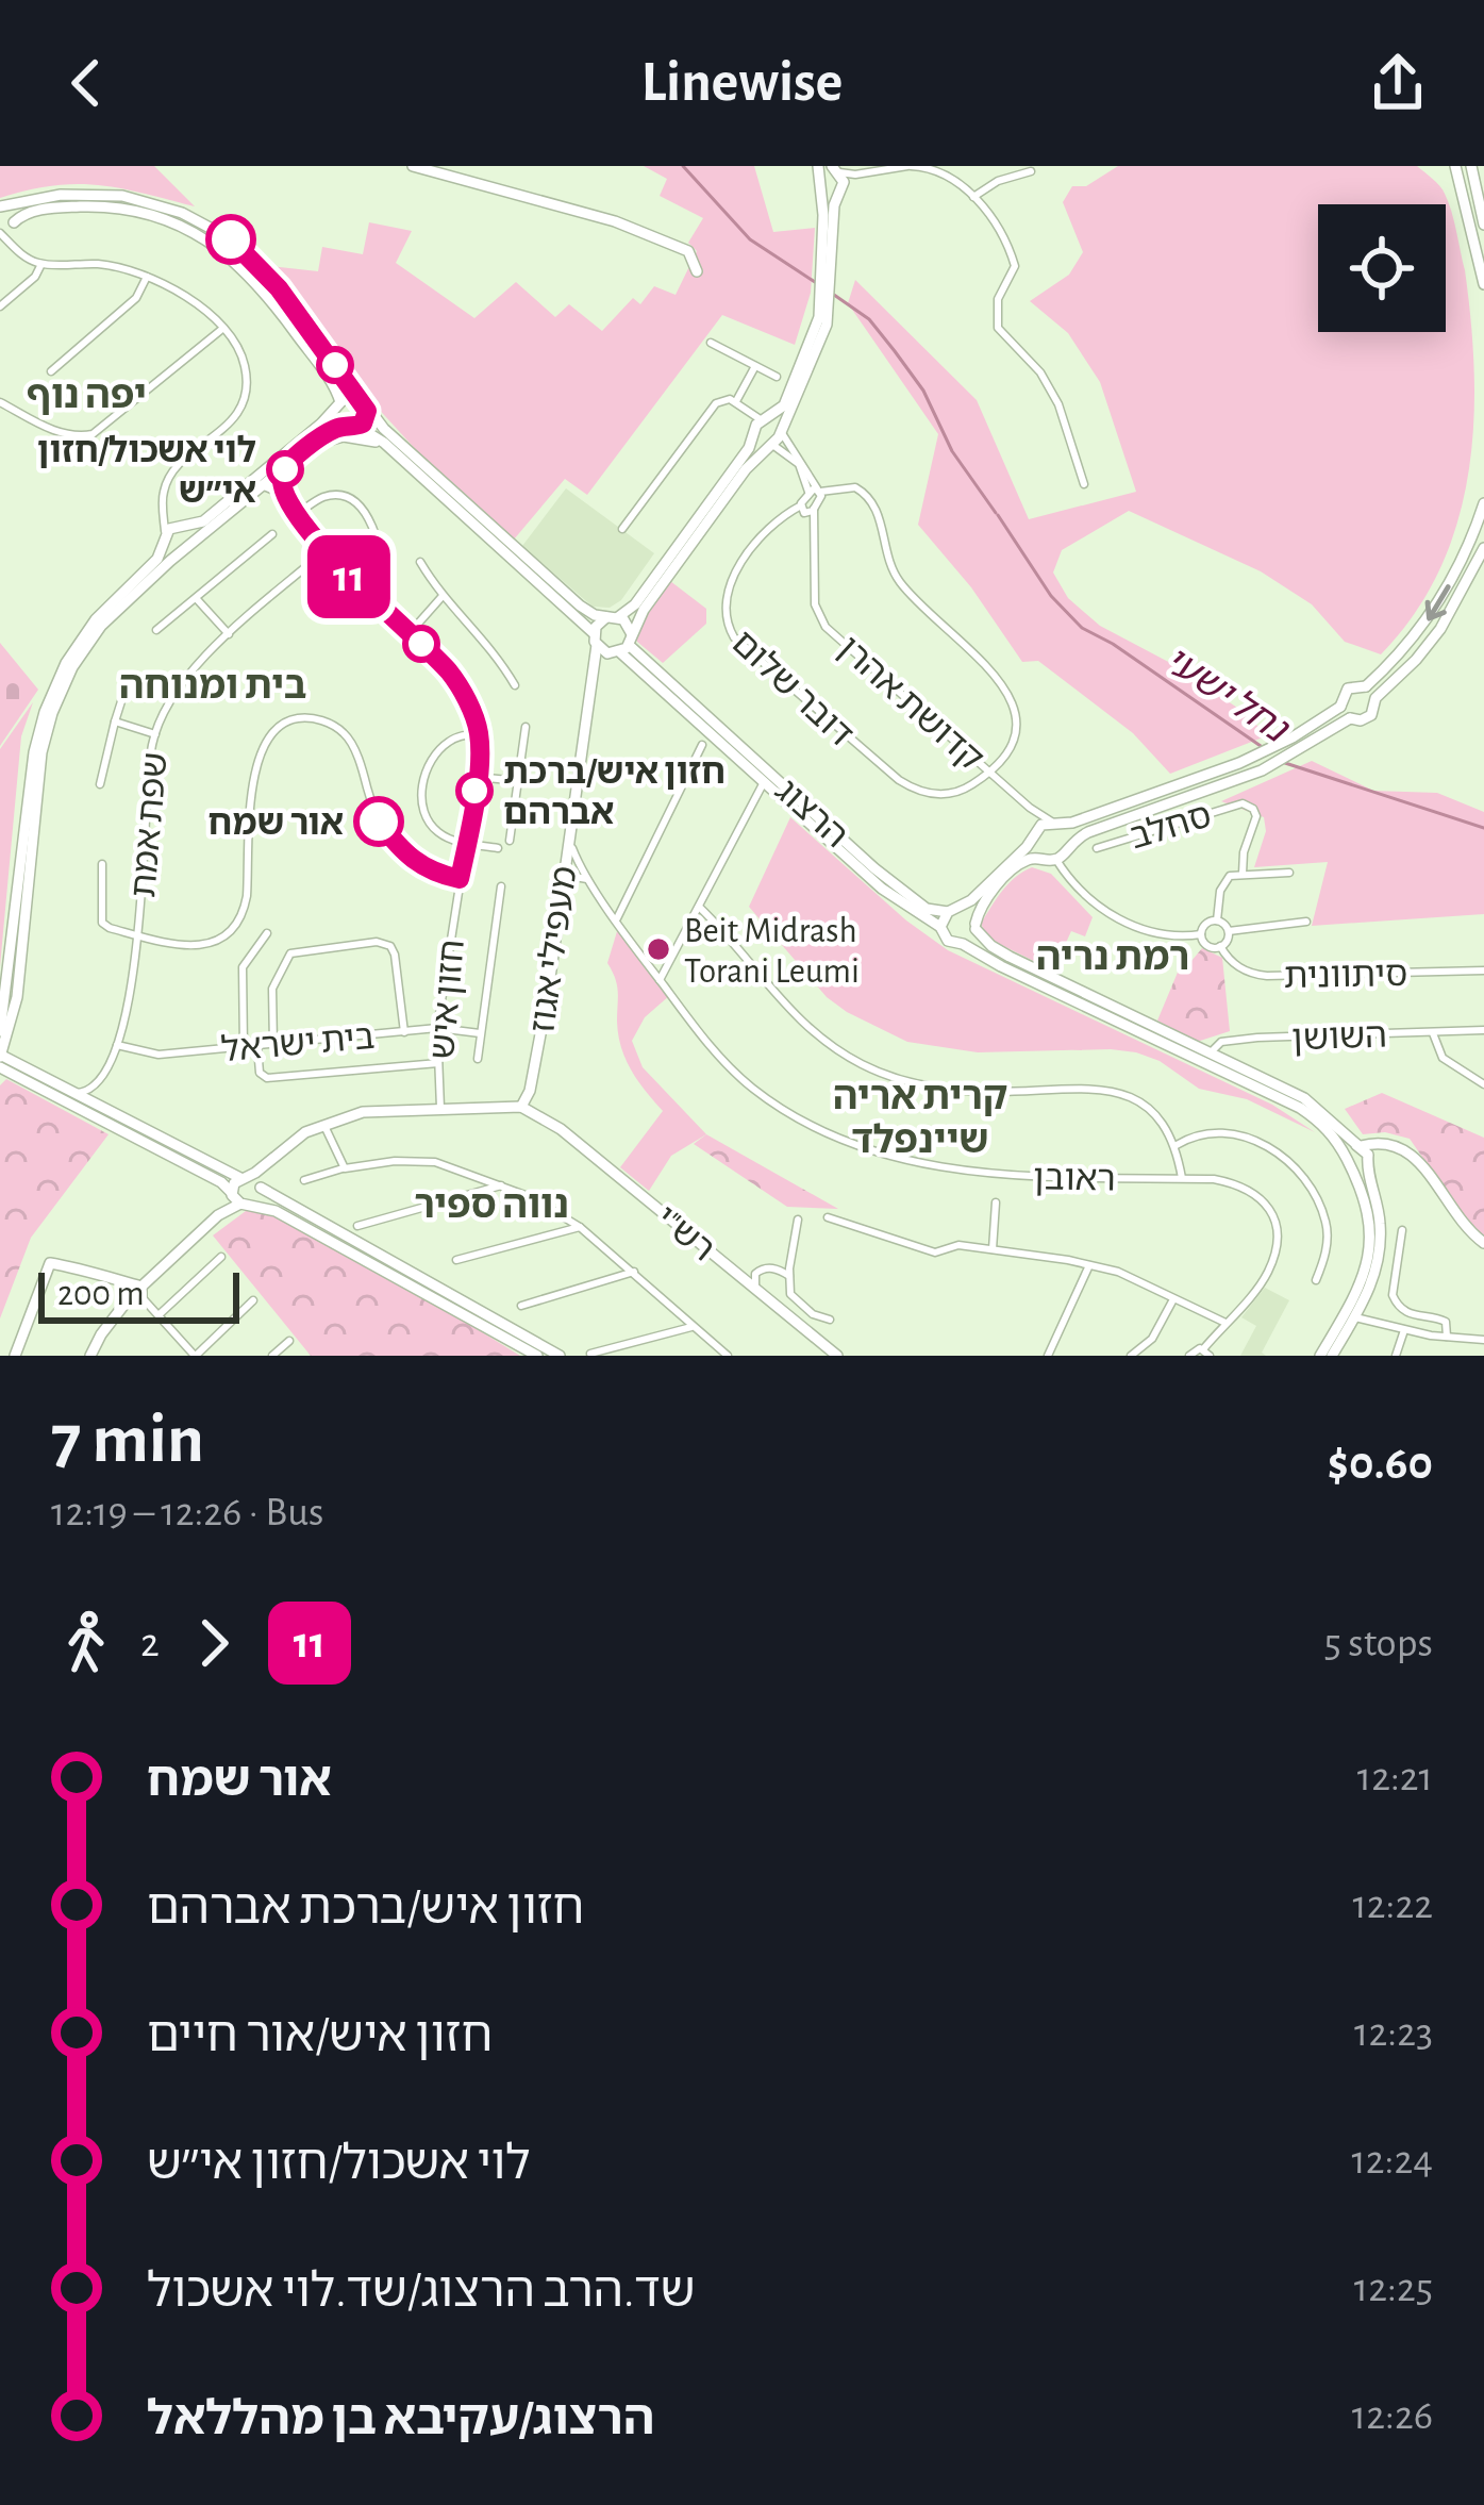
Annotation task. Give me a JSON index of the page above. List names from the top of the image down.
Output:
{
  "streets": {
    "main road": ["הרצוג", "מעפילי אגוז", "רש\"י"],
    "street": [
      "דובר שלום",
      "קדושת אהרן",
      "שפת אמת",
      "סחלב",
      "סיתוונית",
      "חזון איש",
      "השושן",
      "בית ישראל",
      "ראובן"
    ]
  },
  "crossings": [
    ["דובר שלום", "קדושת אהרן"],
    ["הרצוג", "מעפילי אגוז"],
    ["שפת אמת", "חזון איש"],
    ["שפת אמת", "בית ישראל"],
    ["סחלב", "סיתוונית"],
    ["מעפילי אגוז", "ראובן"],
    ["מעפילי אגוז", "רש\"י"],
    ["חזון איש", "בית ישראל"]
  ],
  "districts": [
    "יפה נוף",
    "בית ומנוחה",
    "רמת נריה",
    "קרית אריה שיינפלד",
    "נווה ספיר"
  ],
  "water": ["נחל ישעי"],
  "places": [
    "לוי אשכול/חזון אי״ש",
    "חזון איש/ברכת אברהם",
    "אור שמח",
    "Beit Midrash Torani Leumi"
  ],
  "lines": ["bus line 11"],
  "scale_bar": "200 m",
  "page": {
    "header": "Linewise",
    "on_map": "11",
    "scale": "200 m",
    "heading": ["7 min", "12:19 – 12:26 · Bus", "$0.60"],
    "legs": ["2", "11", "5 stops"],
    "list": [
      {
        "name": "אור שמח",
        "value": "12:21"
      },
      {
        "name": "חזון איש/ברכת אברהם",
        "value": "12:22"
      },
      {
        "name": "חזון איש/אור חיים",
        "value": "12:23"
      },
      {
        "name": "לוי אשכול/חזון אי״ש",
        "value": "12:24"
      },
      {
        "name": "שד.הרב הרצוג/שד.לוי אשכול",
        "value": "12:25"
      },
      {
        "name": "הרצוג/עקיבא בן מהללאל",
        "value": "12:26"
      }
    ]
  }
}
